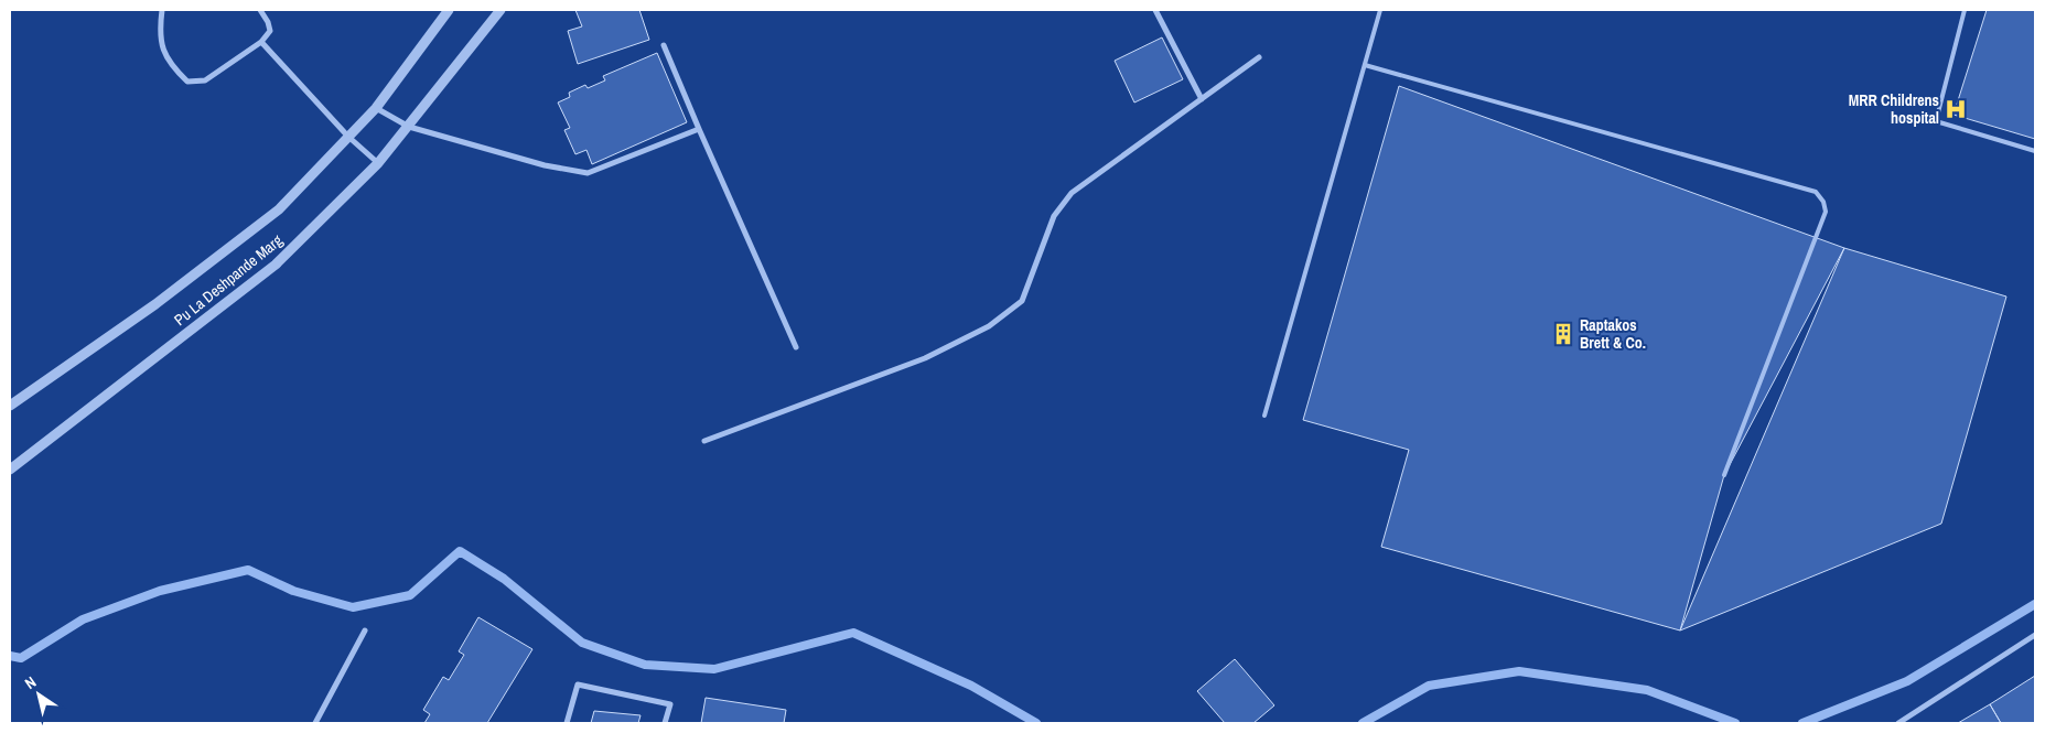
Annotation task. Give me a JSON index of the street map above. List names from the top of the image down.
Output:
{
  "streets": {
    "street": ["Pu La Deshpande Marg"]
  },
  "places": {
    "hospital": ["MRR Childrens hospital"],
    "building": ["Raptakos Brett & Co."]
  },
  "north": "top left"
}
